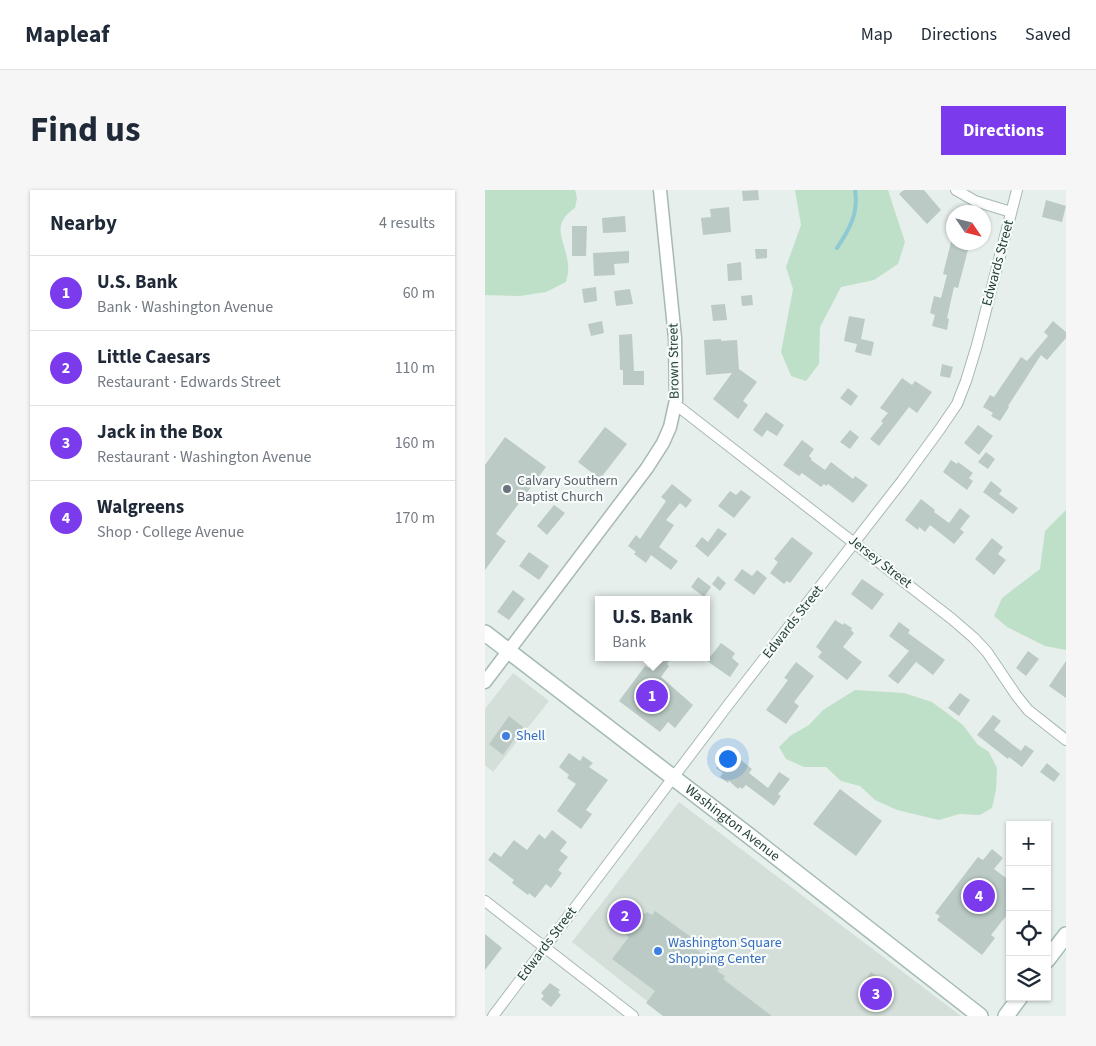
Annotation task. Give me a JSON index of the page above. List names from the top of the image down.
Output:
{
  "streets": {
    "main road": ["Washington Avenue"],
    "street": ["Edwards Street", "Brown Street", "Jersey Street"]
  },
  "crossings": [
    ["Edwards Street", "Jersey Street"],
    ["Edwards Street", "Washington Avenue"],
    ["Brown Street", "Jersey Street"],
    ["Brown Street", "Washington Avenue"]
  ],
  "places": ["Calvary Southern Baptist Church", "Shell", "Washington Square Shopping Center"],
  "north": "bottom right",
  "page": {
    "header": "Mapleaf",
    "nav": ["Map", "Directions", "Saved"],
    "title": "Find us",
    "buttons": "Directions",
    "heading": ["Nearby", "4 results"],
    "list": [
      {
        "mark": "1",
        "name": "U.S. Bank",
        "note": "Bank · Washington Avenue",
        "value": "60 m"
      },
      {
        "mark": "2",
        "name": "Little Caesars",
        "note": "Restaurant · Edwards Street",
        "value": "110 m"
      },
      {
        "mark": "3",
        "name": "Jack in the Box",
        "note": "Restaurant · Washington Avenue",
        "value": "160 m"
      },
      {
        "mark": "4",
        "name": "Walgreens",
        "note": "Shop · College Avenue",
        "value": "170 m"
      }
    ],
    "popup": ["U.S. Bank", "Bank"],
    "pins": [
      "1",
      "4",
      "2",
      "3"
    ],
    "map_buttons": ["+", "−"]
  }
}
